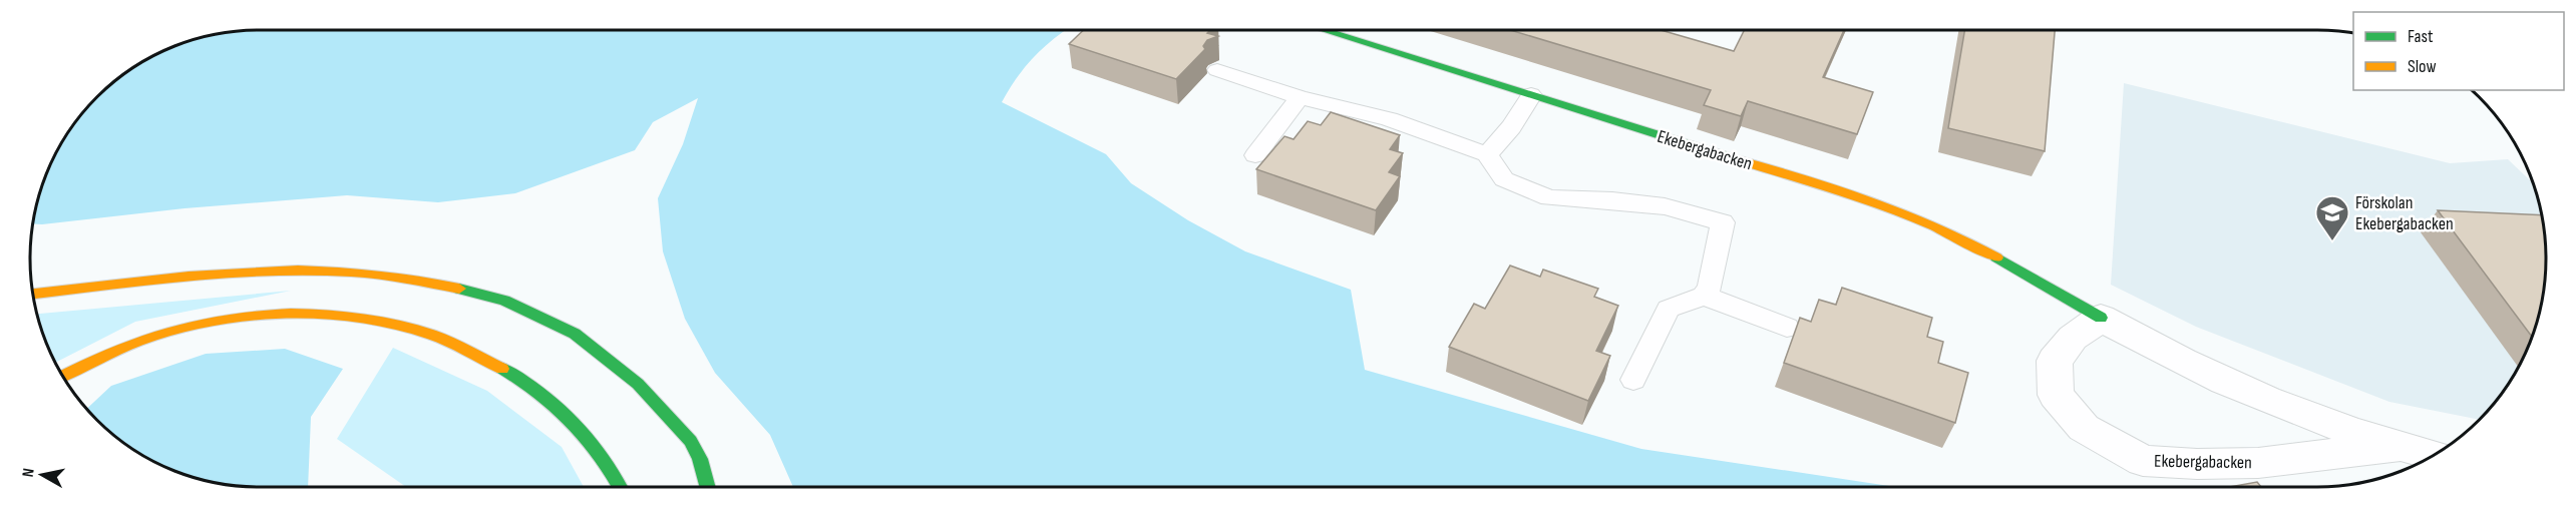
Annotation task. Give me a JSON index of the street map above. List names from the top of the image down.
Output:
{
  "streets": {
    "main road": ["Ekebergabacken"]
  },
  "places": {
    "school or university": ["Förskolan Ekebergabacken"]
  },
  "legend": ["Fast", "Slow"],
  "north": "left"
}
